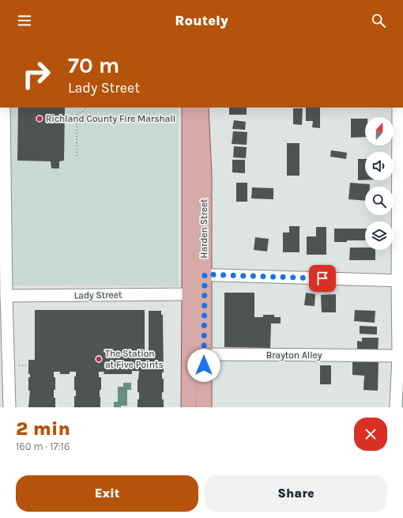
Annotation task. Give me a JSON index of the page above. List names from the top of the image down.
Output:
{
  "streets": {
    "main road": ["Harden Street"],
    "street": ["Lady Street", "Brayton Alley"]
  },
  "crossings": [
    ["Harden Street", "Lady Street"],
    ["Harden Street", "Brayton Alley"]
  ],
  "places": ["Richland County Fire Marshall", "The Station at Five Points"],
  "north": "top",
  "page": {
    "header": "Routely",
    "turn": ["70 m", "Lady Street"],
    "heading": ["2 min", "160 m · 17:16"],
    "buttons": ["Exit", "Share"]
  }
}
